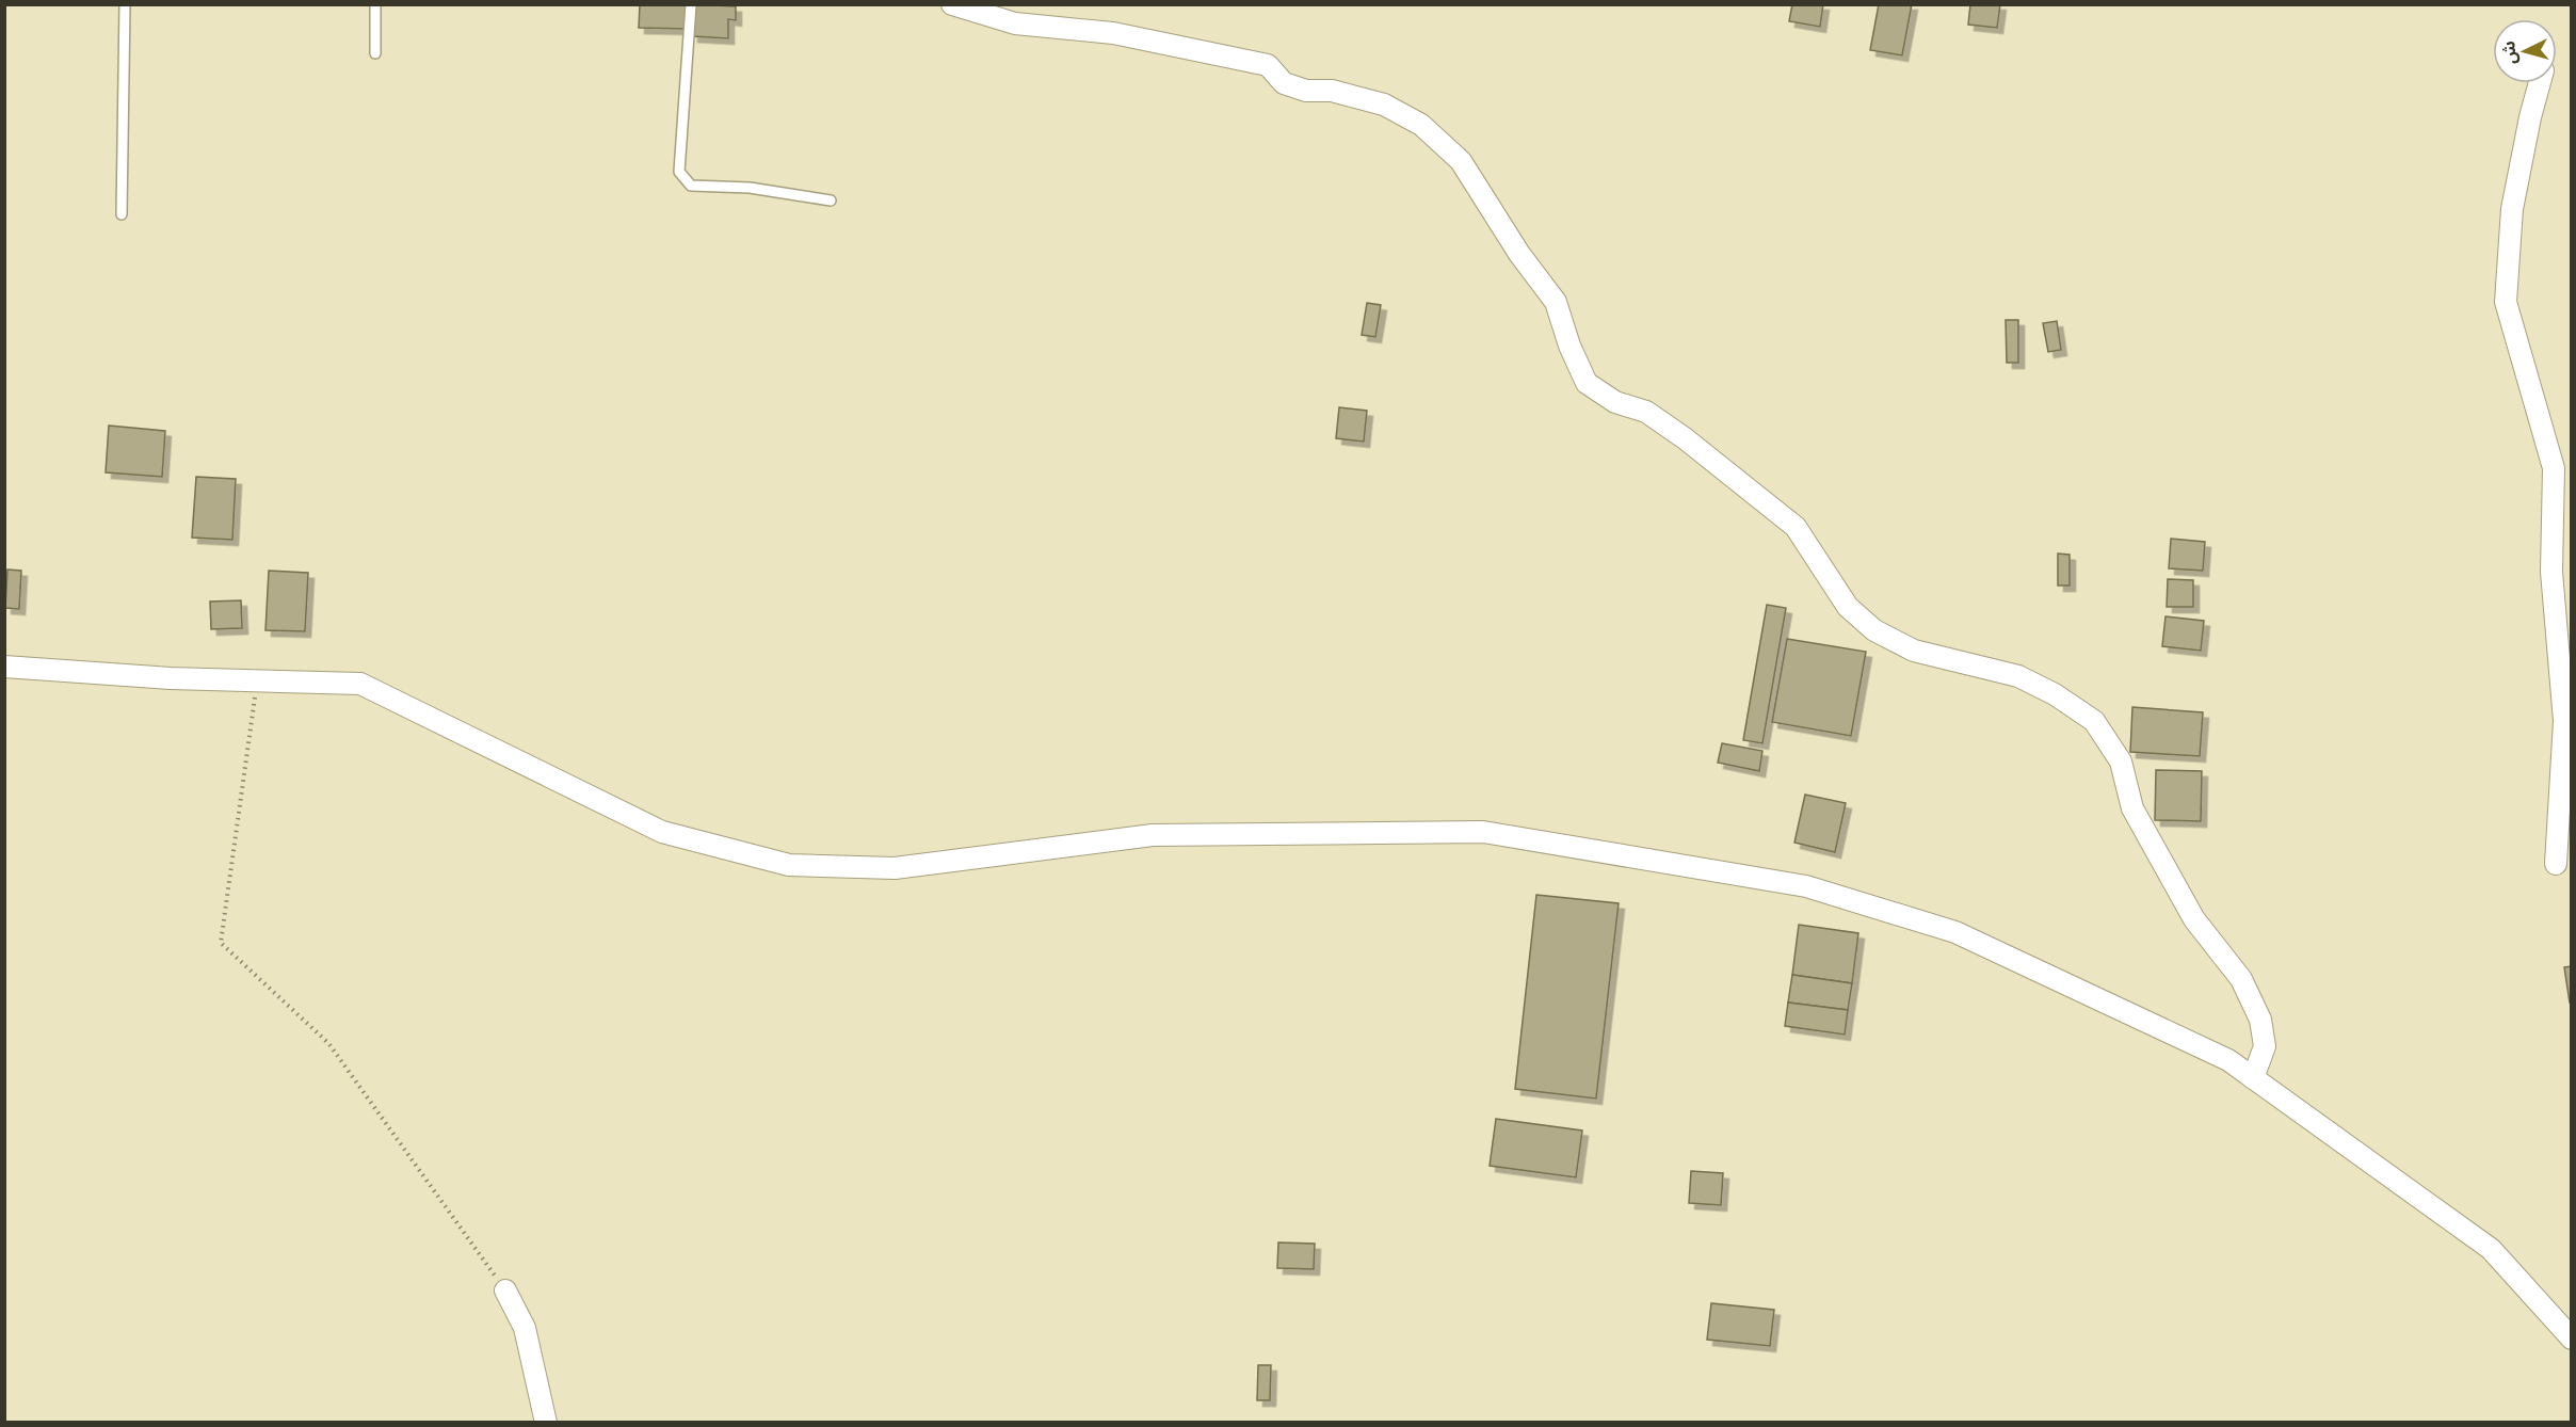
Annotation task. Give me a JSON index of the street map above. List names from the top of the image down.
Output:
{
  "north": "left"
}
